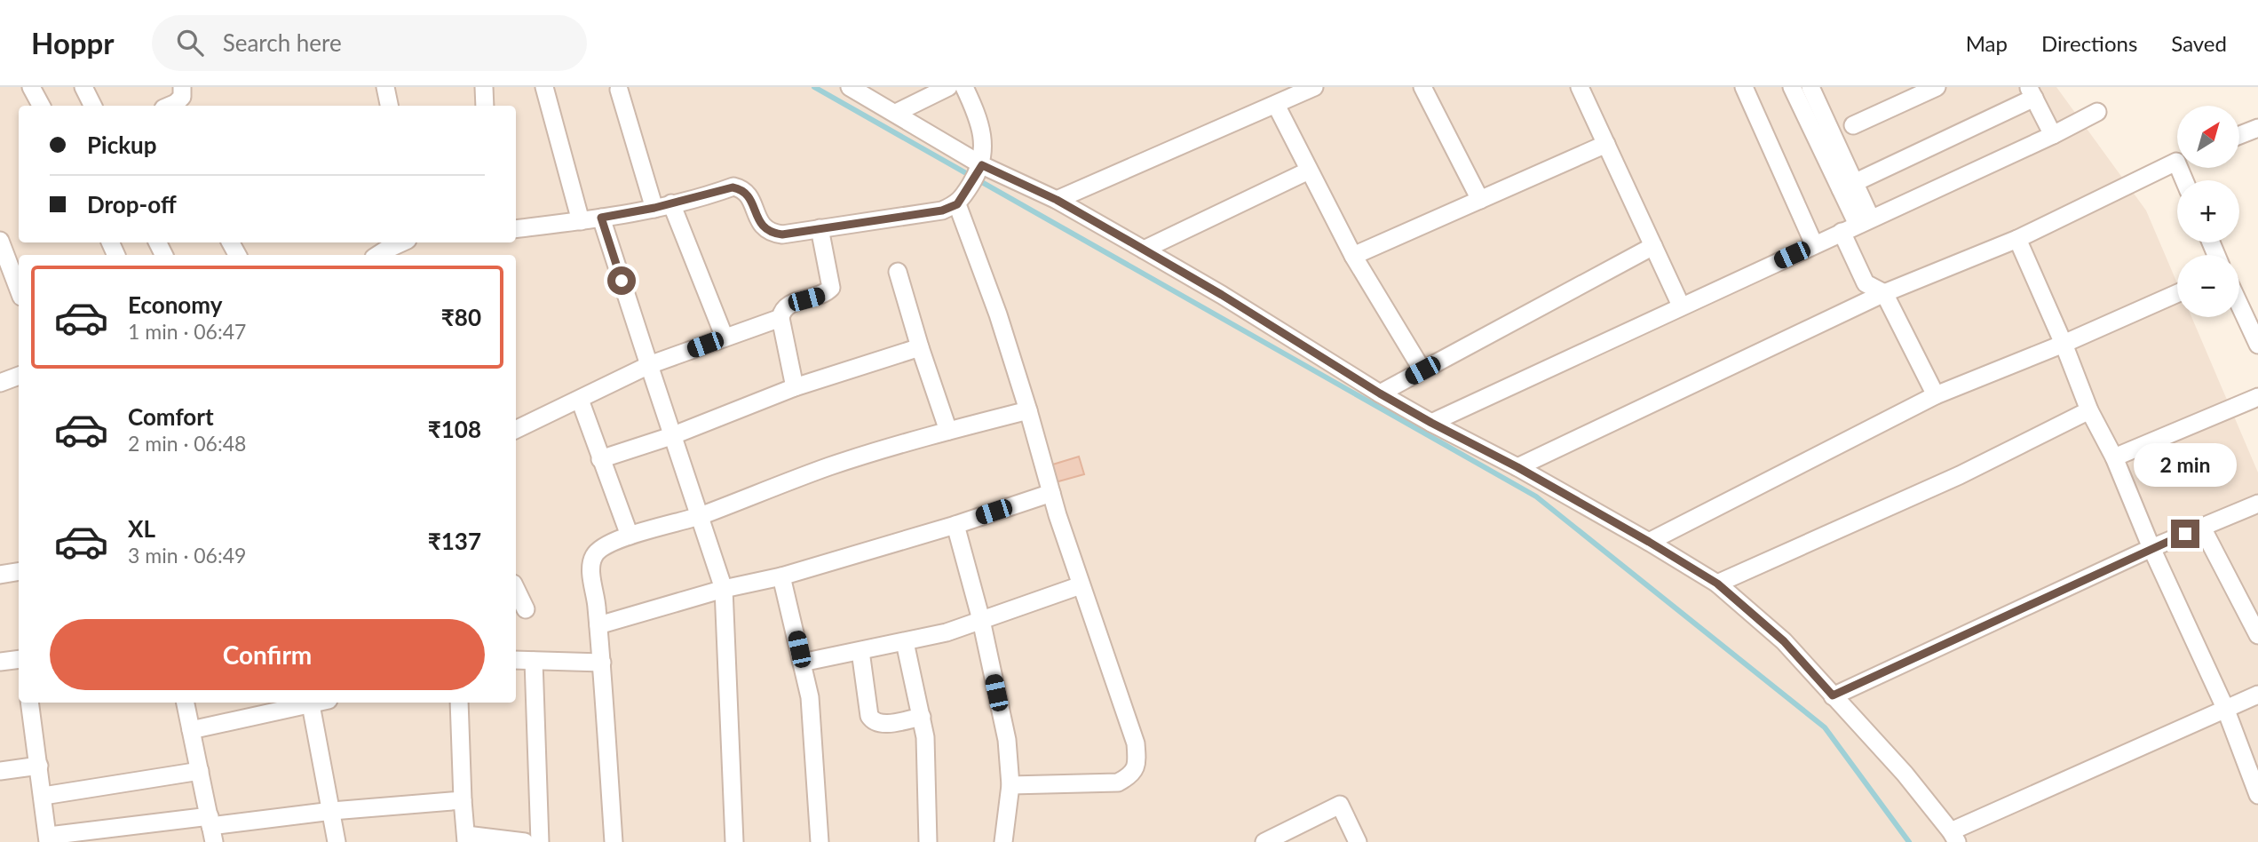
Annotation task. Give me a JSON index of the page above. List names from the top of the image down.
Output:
{
  "north": "top right",
  "page": {
    "header": "Hoppr",
    "search": "Search here",
    "nav": ["Map", "Directions", "Saved"],
    "map_buttons": ["+", "−"],
    "banner": ["Pickup", "Drop-off"],
    "list": [
      {
        "name": "Economy",
        "note": "1 min · 06:47",
        "value": "₹80"
      },
      {
        "name": "Comfort",
        "note": "2 min · 06:48",
        "value": "₹108"
      },
      {
        "name": "XL",
        "note": "3 min · 06:49",
        "value": "₹137"
      }
    ],
    "bubble": "2 min",
    "buttons": "Confirm"
  }
}
